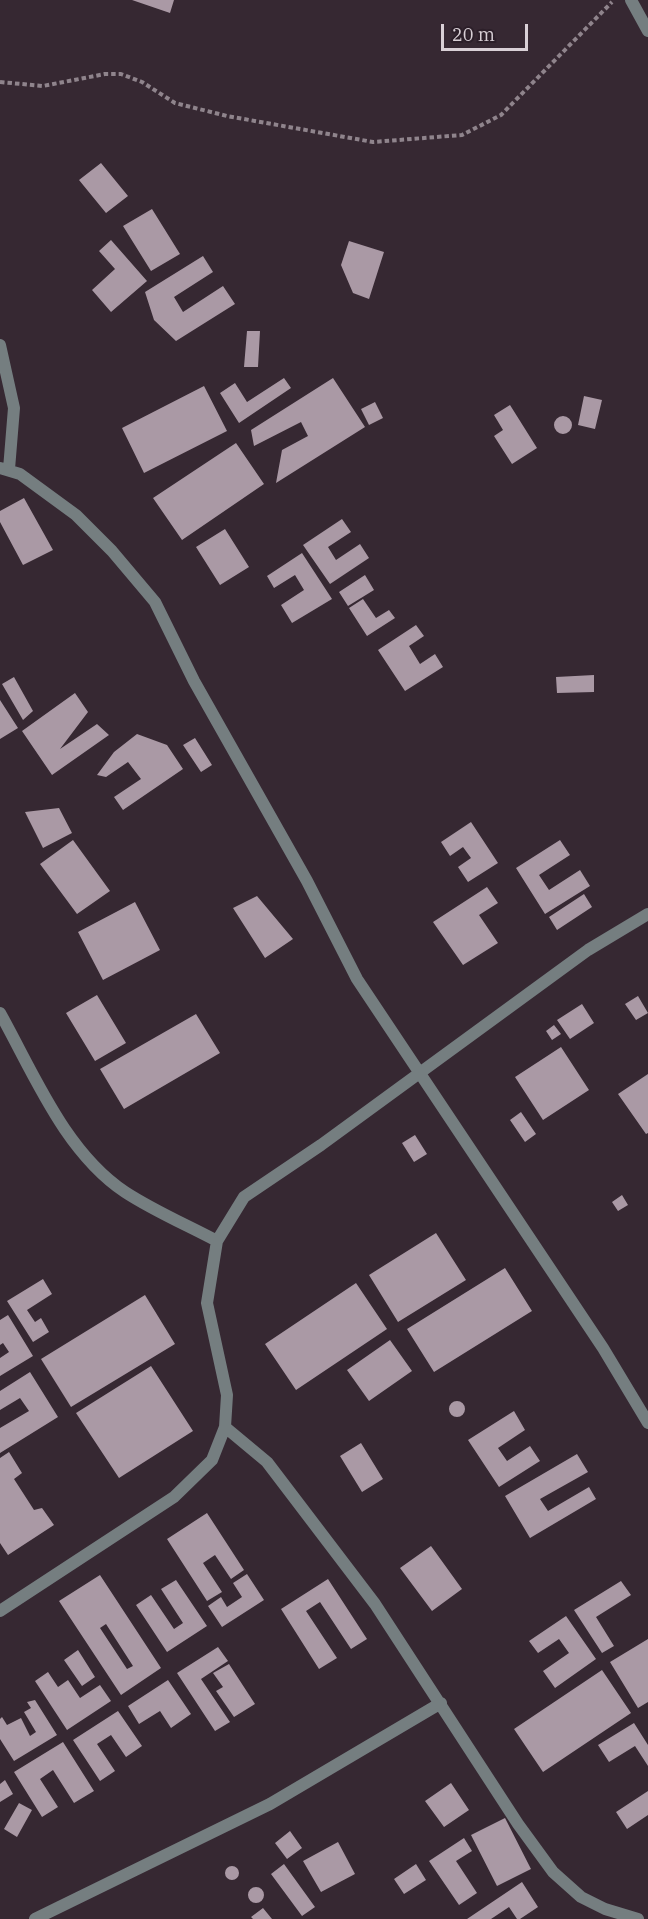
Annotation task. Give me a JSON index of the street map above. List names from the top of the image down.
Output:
{
  "scale_bar": "20 m"
}
